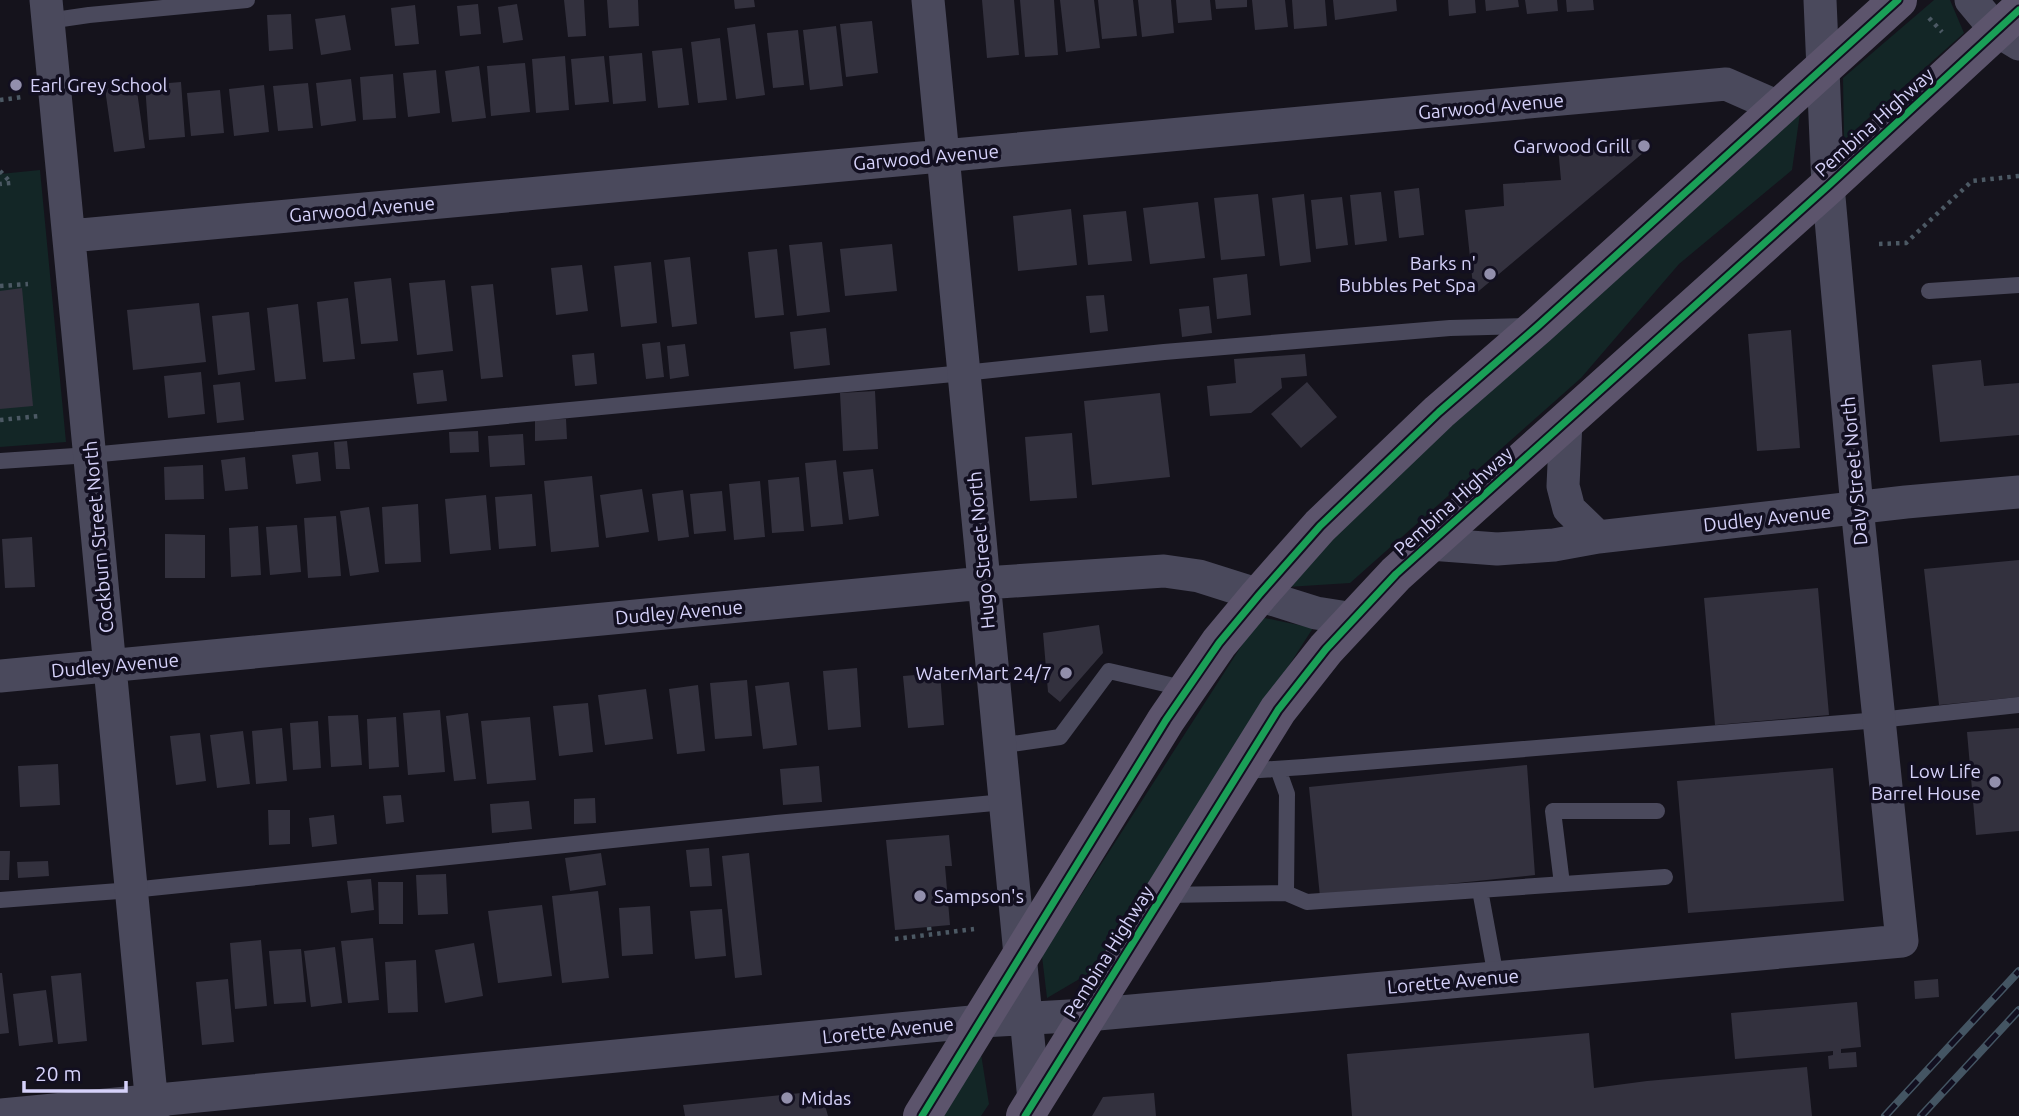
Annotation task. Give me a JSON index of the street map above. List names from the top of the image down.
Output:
{
  "streets": {
    "main road": ["Pembina Highway"],
    "street": [
      "Garwood Avenue",
      "Daly Street North",
      "Dudley Avenue",
      "Cockburn Street North",
      "Hugo Street North",
      "Lorette Avenue"
    ]
  },
  "crossings": [
    ["Garwood Avenue", "Cockburn Street North"],
    ["Garwood Avenue", "Hugo Street North"],
    ["Pembina Highway", "Daly Street North"],
    ["Pembina Highway", "Dudley Avenue"],
    ["Pembina Highway", "Hugo Street North"],
    ["Pembina Highway", "Lorette Avenue"],
    ["Daly Street North", "Dudley Avenue"],
    ["Daly Street North", "Lorette Avenue"],
    ["Dudley Avenue", "Cockburn Street North"],
    ["Dudley Avenue", "Hugo Street North"],
    ["Cockburn Street North", "Lorette Avenue"],
    ["Hugo Street North", "Lorette Avenue"]
  ],
  "places": [
    "Earl Grey School",
    "Garwood Grill",
    "Barks n' Bubbles Pet Spa",
    "WaterMart 24/7",
    "Low Life Barrel House",
    "Sampson's",
    "Midas"
  ],
  "scale_bar": "20 m"
}
